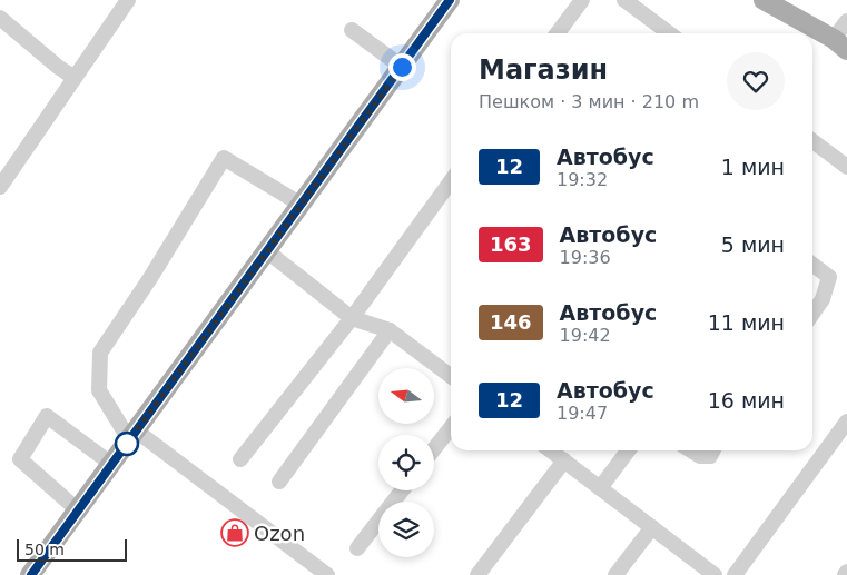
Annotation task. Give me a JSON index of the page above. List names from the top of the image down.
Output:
{
  "places": {
    "shop": ["Ozon"]
  },
  "lines": ["bus line 12"],
  "scale_bar": "50 m",
  "north": "left",
  "page": {
    "heading": ["Магазин", "Пешком · 3 мин · 210 m"],
    "list": [
      {
        "mark": "12",
        "name": "Автобус",
        "note": "19:32",
        "value": "1 мин"
      },
      {
        "mark": "163",
        "name": "Автобус",
        "note": "19:36",
        "value": "5 мин"
      },
      {
        "mark": "146",
        "name": "Автобус",
        "note": "19:42",
        "value": "11 мин"
      },
      {
        "mark": "12",
        "name": "Автобус",
        "note": "19:47",
        "value": "16 мин"
      }
    ],
    "scale": "50 m"
  }
}
